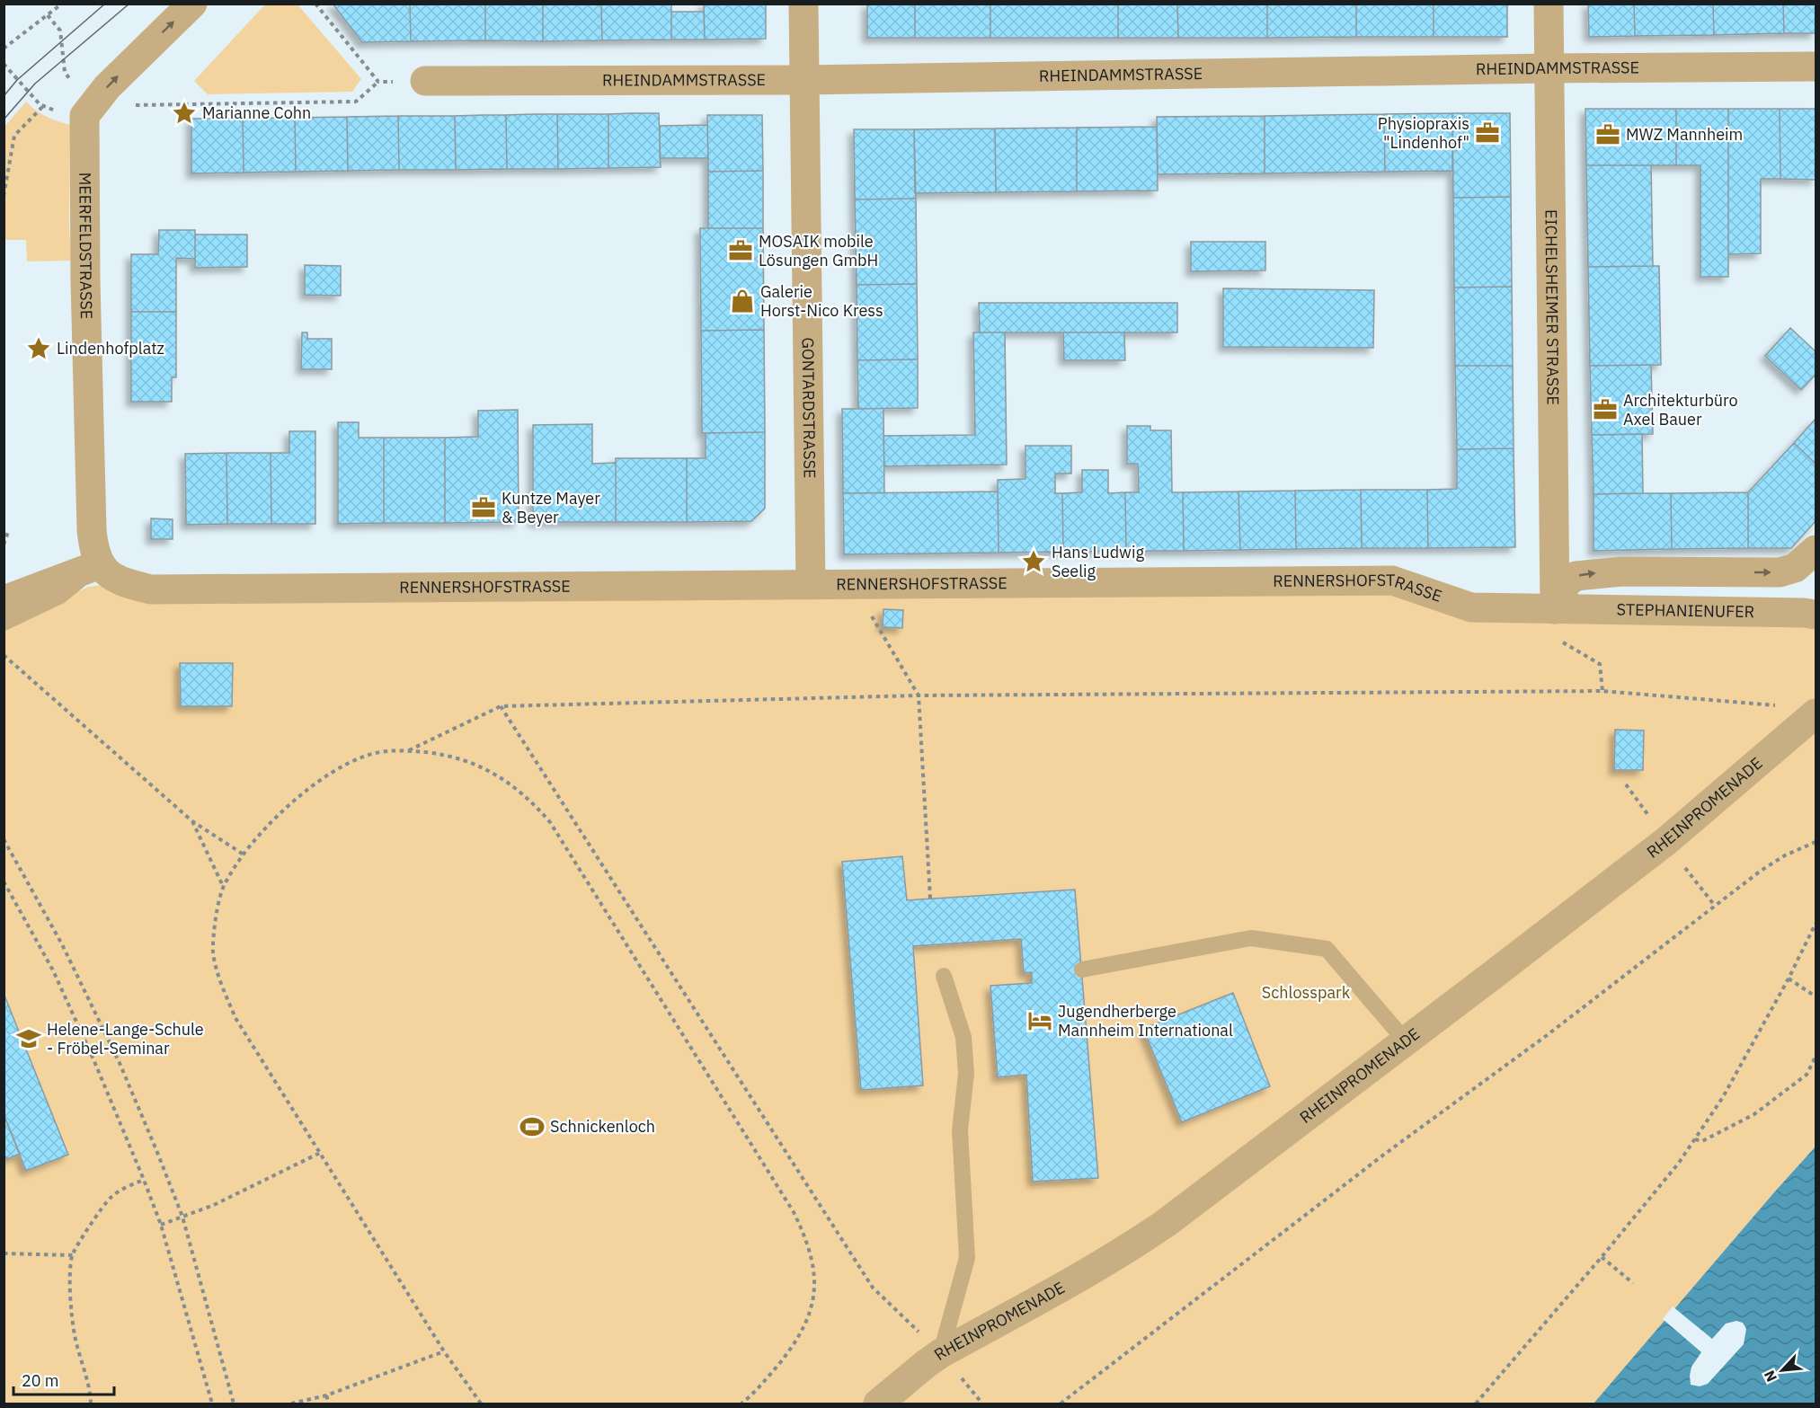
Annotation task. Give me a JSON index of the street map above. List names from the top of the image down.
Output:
{
  "streets": {
    "street": [
      "RHEINDAMMSTRASSE",
      "MEERFELDSTRASSE",
      "EICHELSHEIMER STRASSE",
      "GONTARDSTRASSE",
      "RENNERSHOFSTRASSE",
      "STEPHANIENUFER",
      "RHEINPROMENADE"
    ]
  },
  "crossings": [
    ["RHEINDAMMSTRASSE", "EICHELSHEIMER STRASSE"],
    ["RHEINDAMMSTRASSE", "GONTARDSTRASSE"],
    ["MEERFELDSTRASSE", "RENNERSHOFSTRASSE"],
    ["EICHELSHEIMER STRASSE", "RENNERSHOFSTRASSE"],
    ["EICHELSHEIMER STRASSE", "STEPHANIENUFER"],
    ["GONTARDSTRASSE", "RENNERSHOFSTRASSE"],
    ["RENNERSHOFSTRASSE", "STEPHANIENUFER"]
  ],
  "parks": ["Schlosspark"],
  "places": {
    "place": ["Marianne Cohn", "Lindenhofplatz", "Hans Ludwig Seelig"],
    "office": [
      "Physiopraxis \"Lindenhof\"",
      "MWZ Mannheim",
      "MOSAIK mobile Lösungen GmbH",
      "Architekturbüro Axel Bauer",
      "Kuntze Mayer & Beyer"
    ],
    "shop": ["Galerie Horst-Nico Kress"],
    "hotel": ["Jugendherberge Mannheim International"],
    "school or university": ["Helene-Lange-Schule - Fröbel-Seminar"],
    "sports": ["Schnickenloch"]
  },
  "scale_bar": "20 m",
  "north": "bottom left"
}
